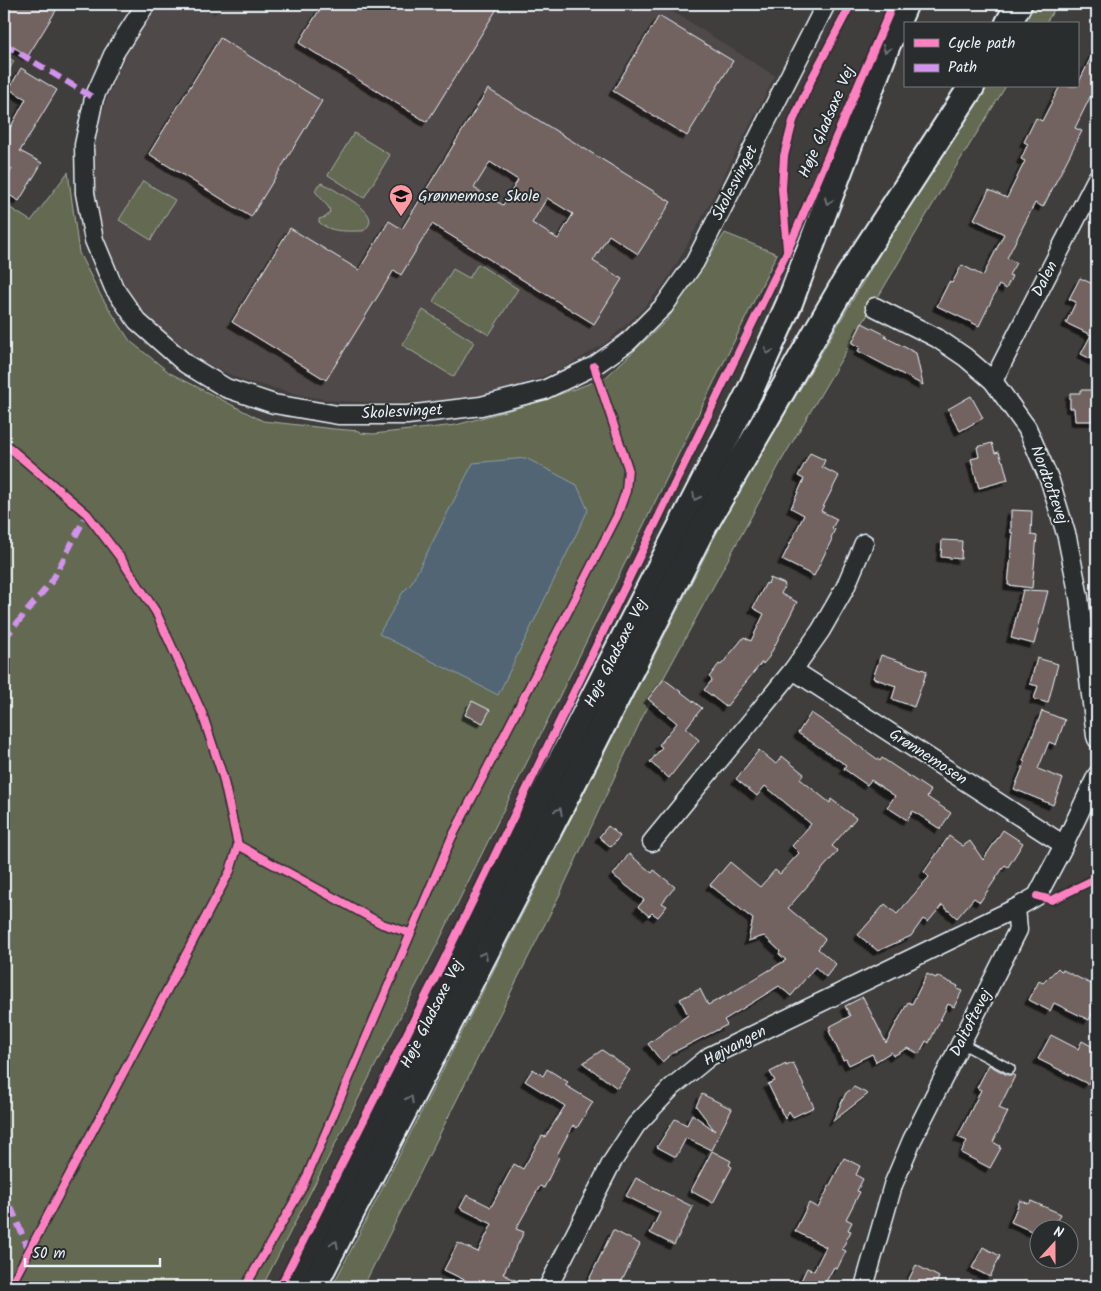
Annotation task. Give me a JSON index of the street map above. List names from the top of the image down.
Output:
{
  "streets": {
    "street": [
      "Høje Gladsaxe Vej",
      "Skolesvinget",
      "Dalen",
      "Nordtoftevej",
      "Grønnemosen",
      "Daltoftevej",
      "Højvangen"
    ]
  },
  "crossings": [
    ["Dalen", "Nordtoftevej"],
    ["Daltoftevej", "Højvangen"]
  ],
  "places": {
    "school or university": ["Grønnemose Skole"]
  },
  "legend": ["Cycle path", "Path"],
  "scale_bar": "50 m",
  "north": "top"
}
